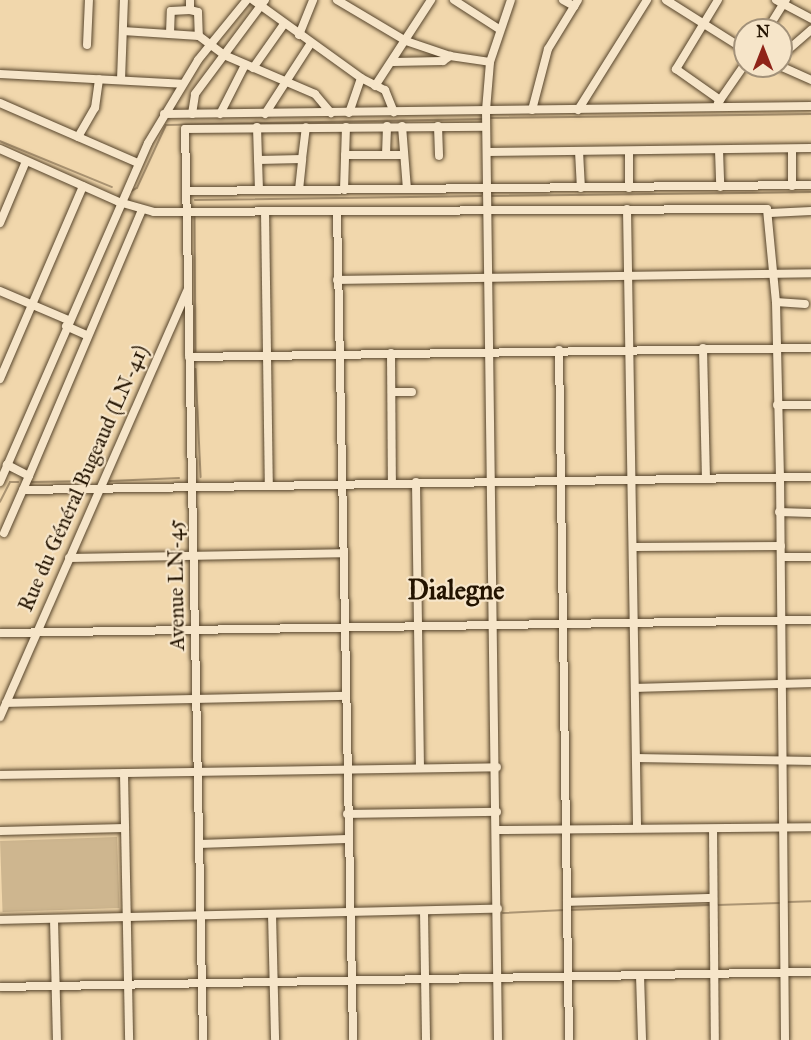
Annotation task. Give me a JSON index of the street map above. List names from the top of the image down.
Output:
{
  "streets": {
    "street": ["Rue du Général Bugeaud (LN-41)", "Avenue LN-45"]
  },
  "crossings": [
    ["Rue du Général Bugeaud (LN-41)", "Avenue LN-45"]
  ],
  "districts": ["Dialegne"],
  "north": "top"
}
